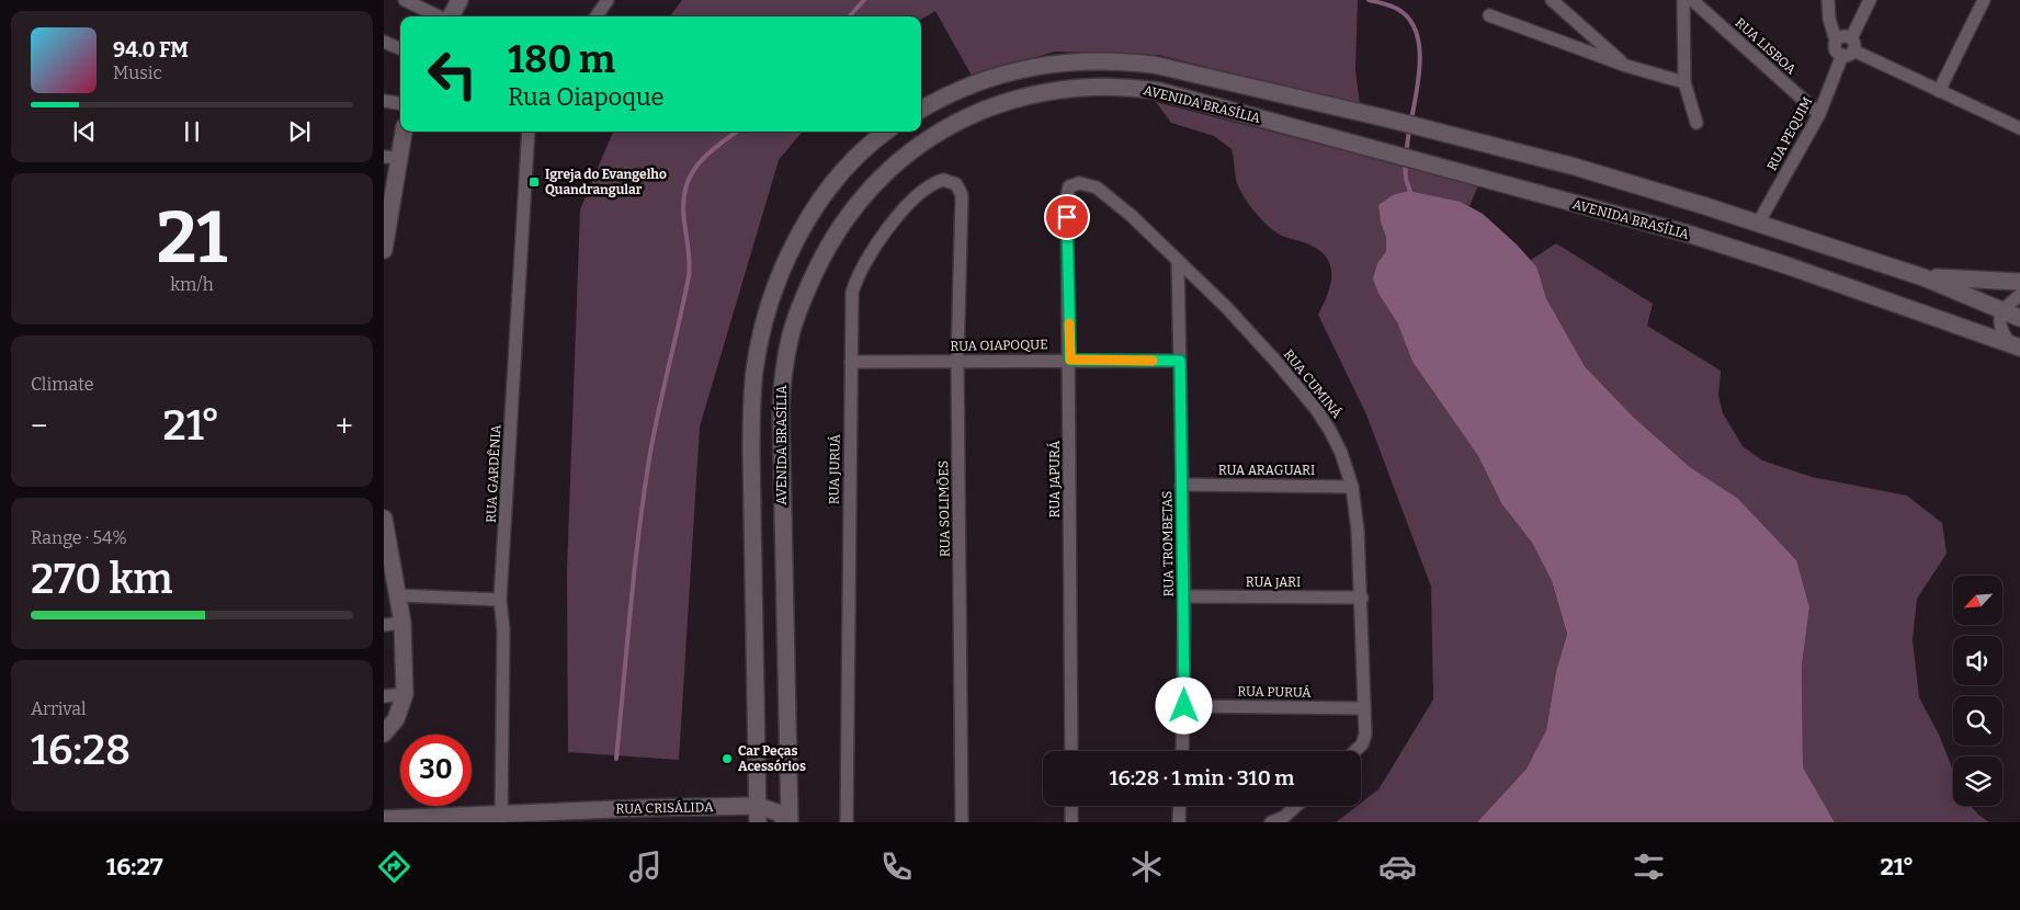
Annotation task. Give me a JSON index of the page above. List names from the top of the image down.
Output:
{
  "streets": {
    "street": [
      "RUA LISBOA",
      "AVENIDA BRASÍLIA",
      "RUA PEQUIM",
      "RUA OIAPOQUE",
      "RUA CUMINÁ",
      "RUA JURUÁ",
      "RUA ARAGUARI",
      "RUA GARDÊNIA",
      "RUA JAPURÁ",
      "RUA SOLIMÕES",
      "RUA TROMBETAS",
      "RUA JARI",
      "RUA PURUÁ",
      "RUA CRISÁLIDA"
    ]
  },
  "crossings": [
    ["RUA LISBOA", "RUA PEQUIM"],
    ["AVENIDA BRASÍLIA", "RUA PEQUIM"],
    ["AVENIDA BRASÍLIA", "RUA CRISÁLIDA"],
    ["RUA OIAPOQUE", "RUA JURUÁ"],
    ["RUA OIAPOQUE", "RUA JAPURÁ"],
    ["RUA OIAPOQUE", "RUA SOLIMÕES"],
    ["RUA OIAPOQUE", "RUA TROMBETAS"],
    ["RUA CUMINÁ", "RUA ARAGUARI"],
    ["RUA CUMINÁ", "RUA JAPURÁ"],
    ["RUA CUMINÁ", "RUA TROMBETAS"],
    ["RUA CUMINÁ", "RUA JARI"],
    ["RUA CUMINÁ", "RUA PURUÁ"],
    ["RUA JURUÁ", "RUA SOLIMÕES"],
    ["RUA ARAGUARI", "RUA TROMBETAS"],
    ["RUA GARDÊNIA", "RUA CRISÁLIDA"],
    ["RUA TROMBETAS", "RUA JARI"],
    ["RUA TROMBETAS", "RUA PURUÁ"]
  ],
  "places": {
    "transit": ["Igreja do Evangelho Quandrangular"],
    "other": ["Car Peças Acessórios"]
  },
  "north": "bottom left",
  "page": {
    "turn": ["180 m", "Rua Oiapoque"],
    "song": ["94.0 FM", "Music"],
    "tile": [
      ["21", "km/h"],
      "Climate",
      ["Range · 54%", "270 km"],
      ["Arrival", "16:28"]
    ],
    "heat": ["−", "21°", "+"],
    "limit": "30",
    "trip": "16:28 · 1 min · 310 m",
    "tabs": ["16:27", "21°"]
  }
}
